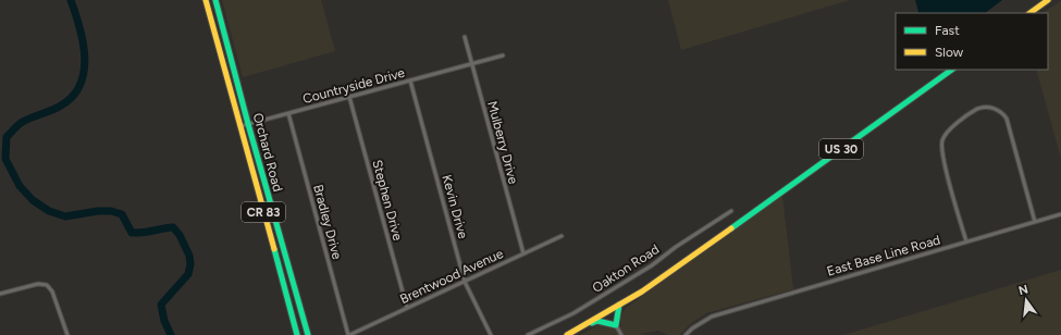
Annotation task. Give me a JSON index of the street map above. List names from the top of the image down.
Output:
{
  "streets": {
    "main road": ["US 30", "Orchard Road", "CR 83"],
    "street": [
      "Countryside Drive",
      "Mulberry Drive",
      "Stephen Drive",
      "Kevin Drive",
      "Bradley Drive",
      "East Base Line Road",
      "Oakton Road",
      "Brentwood Avenue"
    ]
  },
  "crossings": [
    ["Countryside Drive", "Mulberry Drive"],
    ["Countryside Drive", "Orchard Road"],
    ["Countryside Drive", "Stephen Drive"],
    ["Countryside Drive", "Kevin Drive"],
    ["Countryside Drive", "Bradley Drive"],
    ["Mulberry Drive", "Brentwood Avenue"],
    ["Stephen Drive", "Brentwood Avenue"],
    ["Kevin Drive", "Brentwood Avenue"],
    ["Bradley Drive", "Brentwood Avenue"]
  ],
  "legend": ["Fast", "Slow"],
  "north": "top"
}
